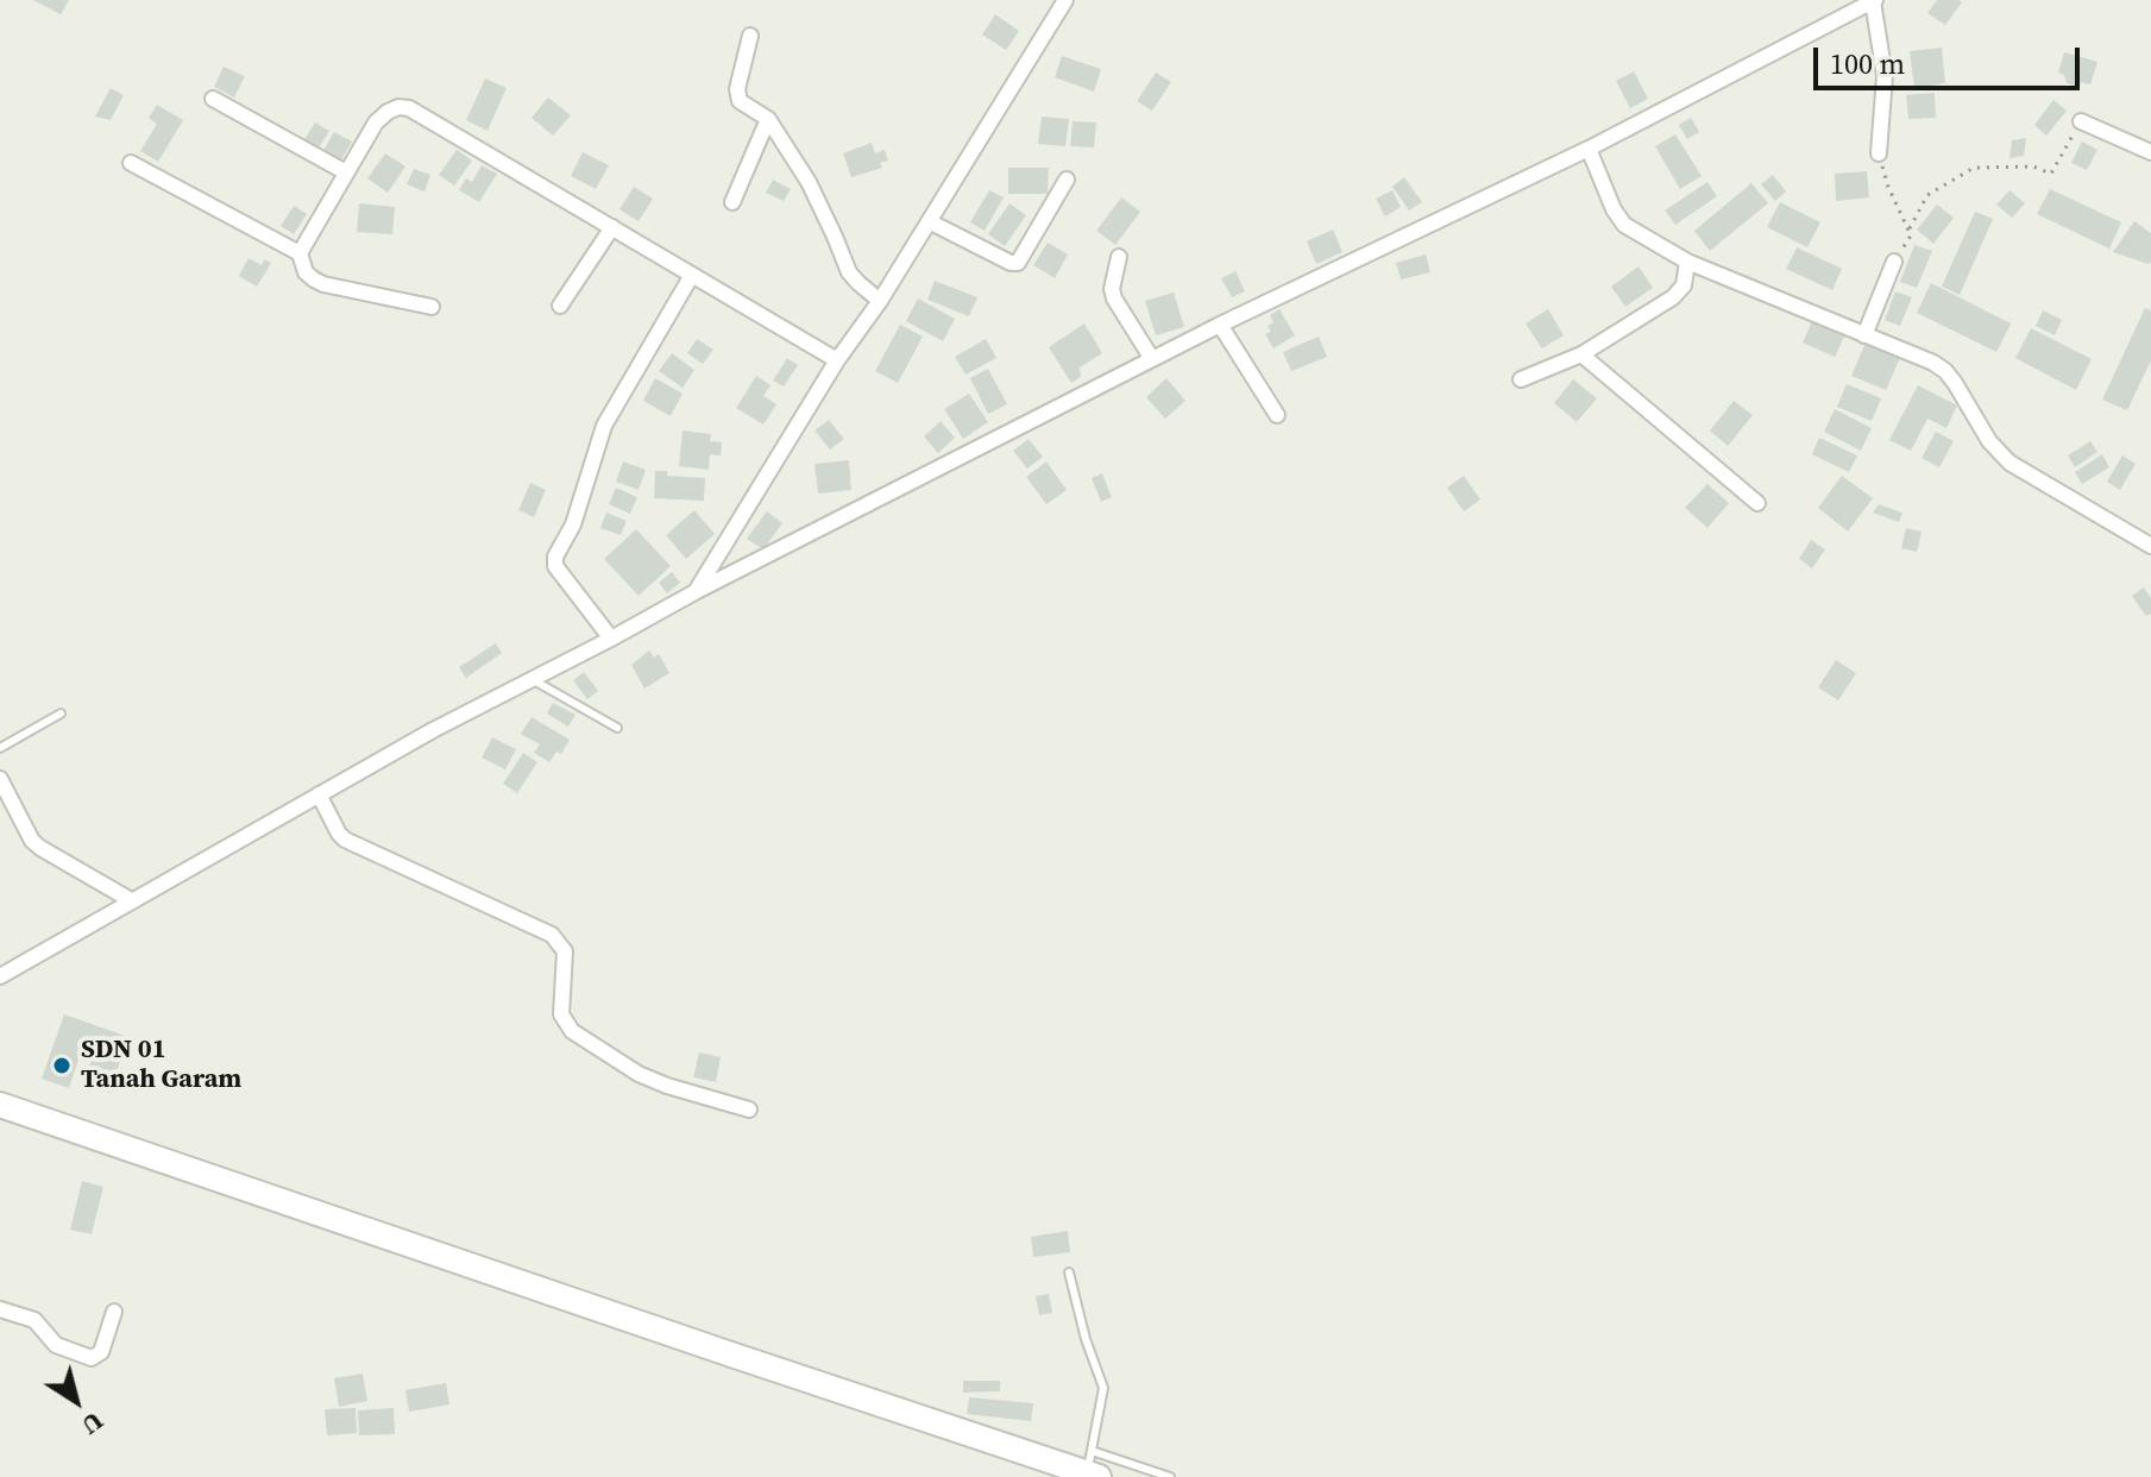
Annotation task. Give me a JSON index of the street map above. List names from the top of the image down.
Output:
{
  "places": ["SDN 01 Tanah Garam"],
  "scale_bar": "100 m",
  "north": "bottom right"
}
